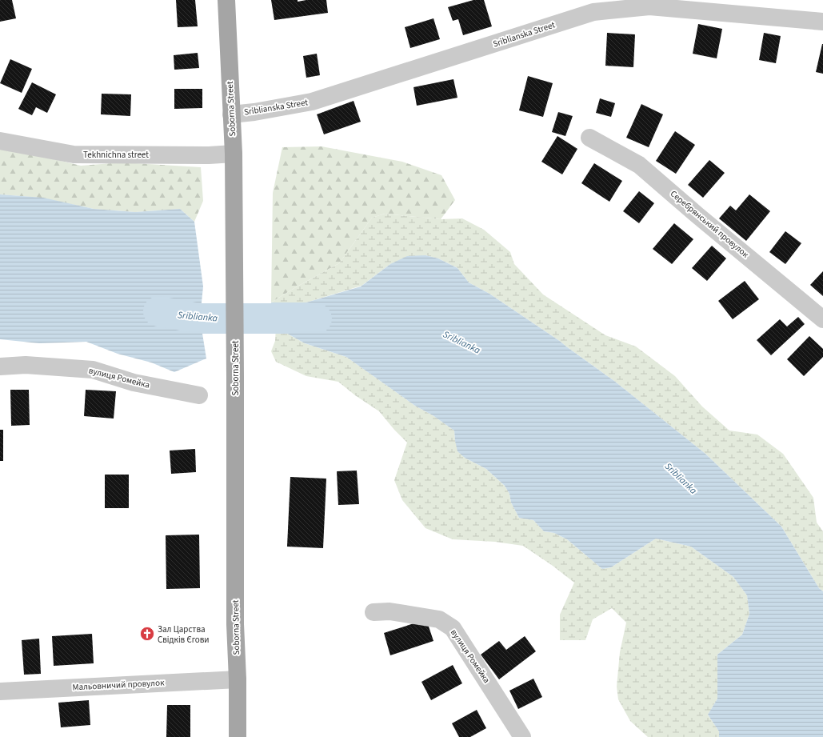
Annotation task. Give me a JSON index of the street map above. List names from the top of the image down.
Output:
{
  "streets": {
    "main road": ["Soborna Street"],
    "street": [
      "Sriblianska Street",
      "Tekhnichna street",
      "Серебрянський провулок",
      "вулиця Ромейка",
      "Мальовничий провулок"
    ]
  },
  "crossings": [
    ["Sriblianska Street", "Soborna Street"],
    ["Soborna Street", "Tekhnichna street"],
    ["Soborna Street", "Мальовничий провулок"]
  ],
  "water": ["Sriblianka"],
  "places": {
    "church": ["Зал Царства Свідків Єгови"]
  }
}
